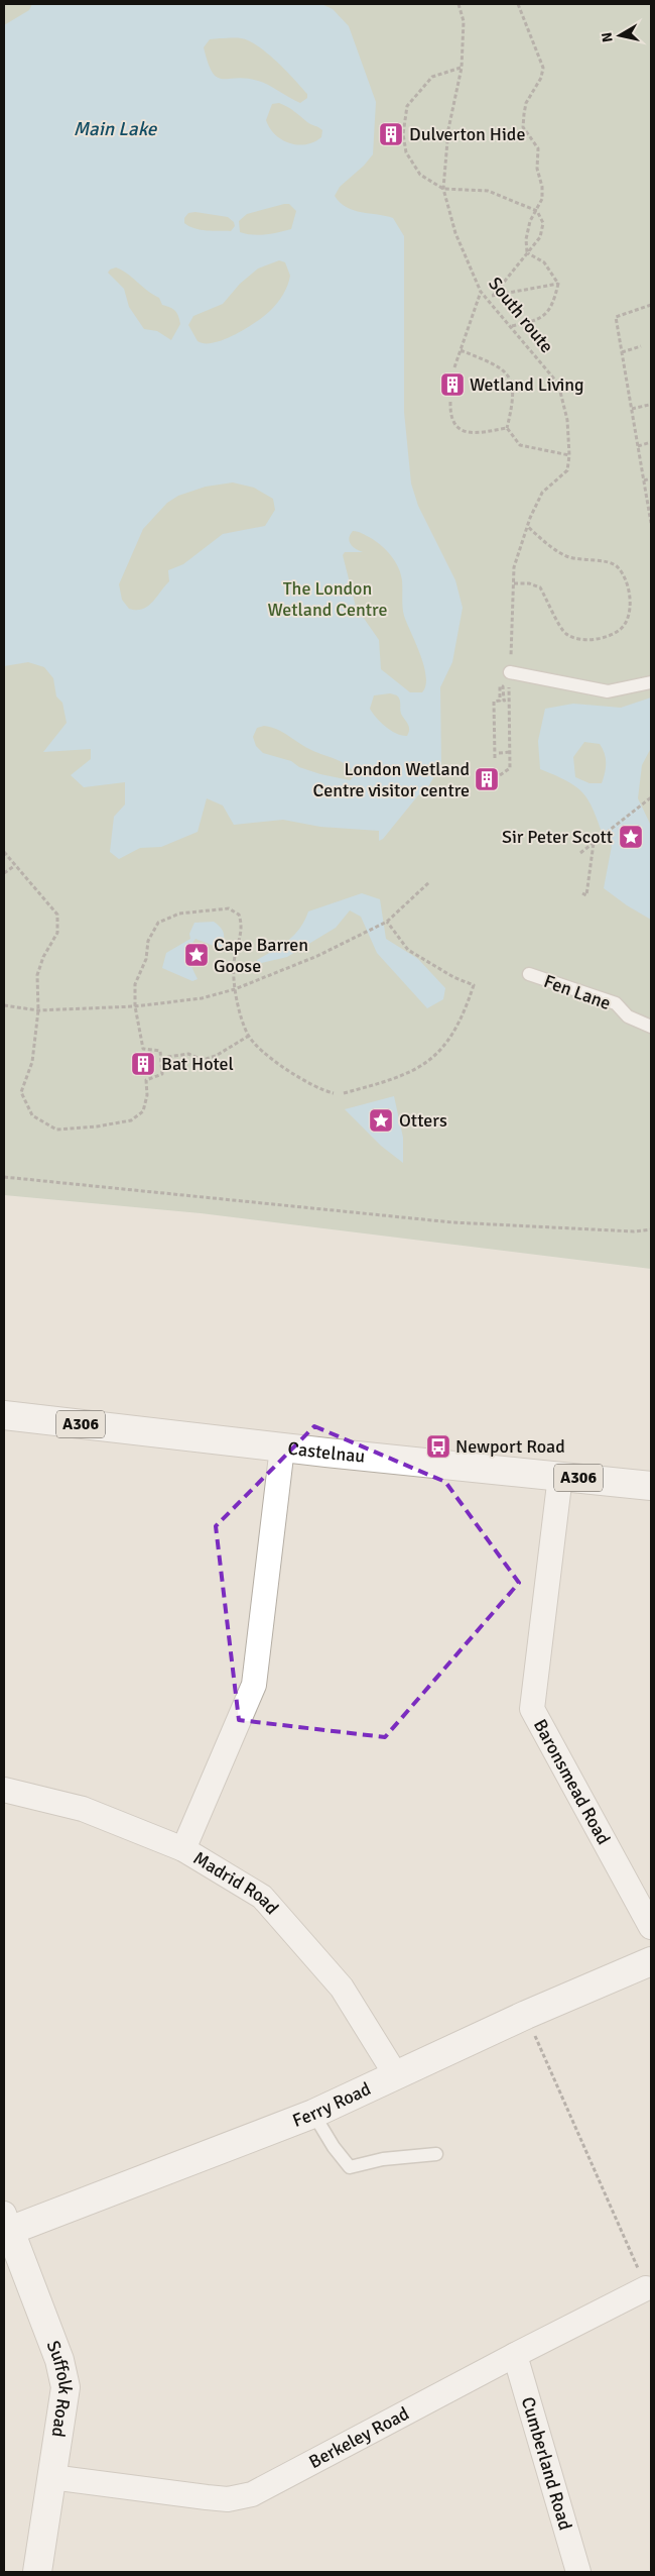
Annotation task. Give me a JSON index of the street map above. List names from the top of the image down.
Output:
{
  "streets": {
    "street": [
      "A306",
      "Castelnau",
      "Baronsmead Road",
      "Madrid Road",
      "Ferry Road",
      "Suffolk Road",
      "Berkeley Road",
      "Cumberland Road"
    ],
    "lane": ["Fen Lane"],
    "path": ["South route"]
  },
  "crossings": [
    ["Castelnau", "Baronsmead Road"],
    ["Madrid Road", "Ferry Road"],
    ["Ferry Road", "Suffolk Road"],
    ["Suffolk Road", "Berkeley Road"],
    ["Berkeley Road", "Cumberland Road"]
  ],
  "water": ["Main Lake"],
  "parks": ["The London Wetland Centre"],
  "places": {
    "building": [
      "Dulverton Hide",
      "Wetland Living",
      "London Wetland Centre visitor centre",
      "Bat Hotel"
    ],
    "place": ["Sir Peter Scott", "Cape Barren Goose", "Otters"],
    "bus stop": ["Newport Road"]
  },
  "north": "left"
}
